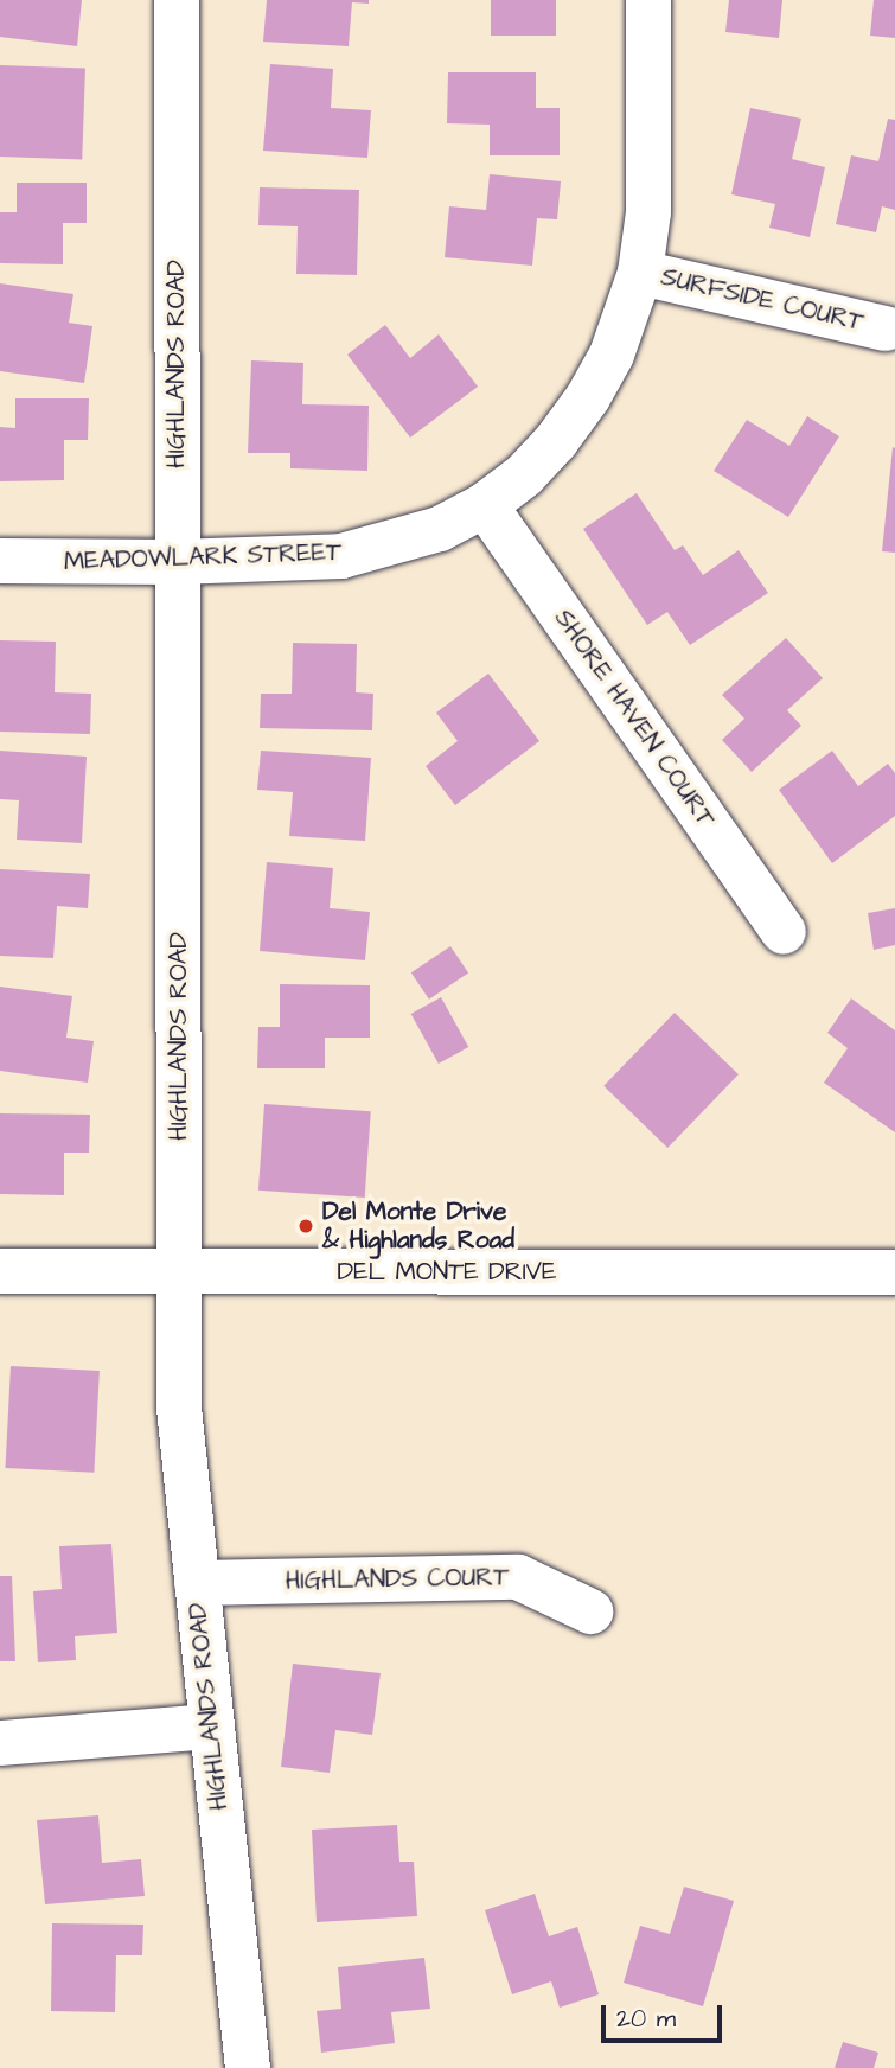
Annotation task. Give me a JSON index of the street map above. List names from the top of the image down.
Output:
{
  "streets": {
    "street": [
      "SURFSIDE COURT",
      "HIGHLANDS ROAD",
      "MEADOWLARK STREET",
      "SHORE HAVEN COURT",
      "DEL MONTE DRIVE",
      "HIGHLANDS COURT"
    ]
  },
  "crossings": [
    ["SURFSIDE COURT", "MEADOWLARK STREET"],
    ["HIGHLANDS ROAD", "MEADOWLARK STREET"],
    ["HIGHLANDS ROAD", "DEL MONTE DRIVE"],
    ["HIGHLANDS ROAD", "HIGHLANDS COURT"],
    ["MEADOWLARK STREET", "SHORE HAVEN COURT"]
  ],
  "places": ["Del Monte Drive & Highlands Road"],
  "scale_bar": "20 m"
}
